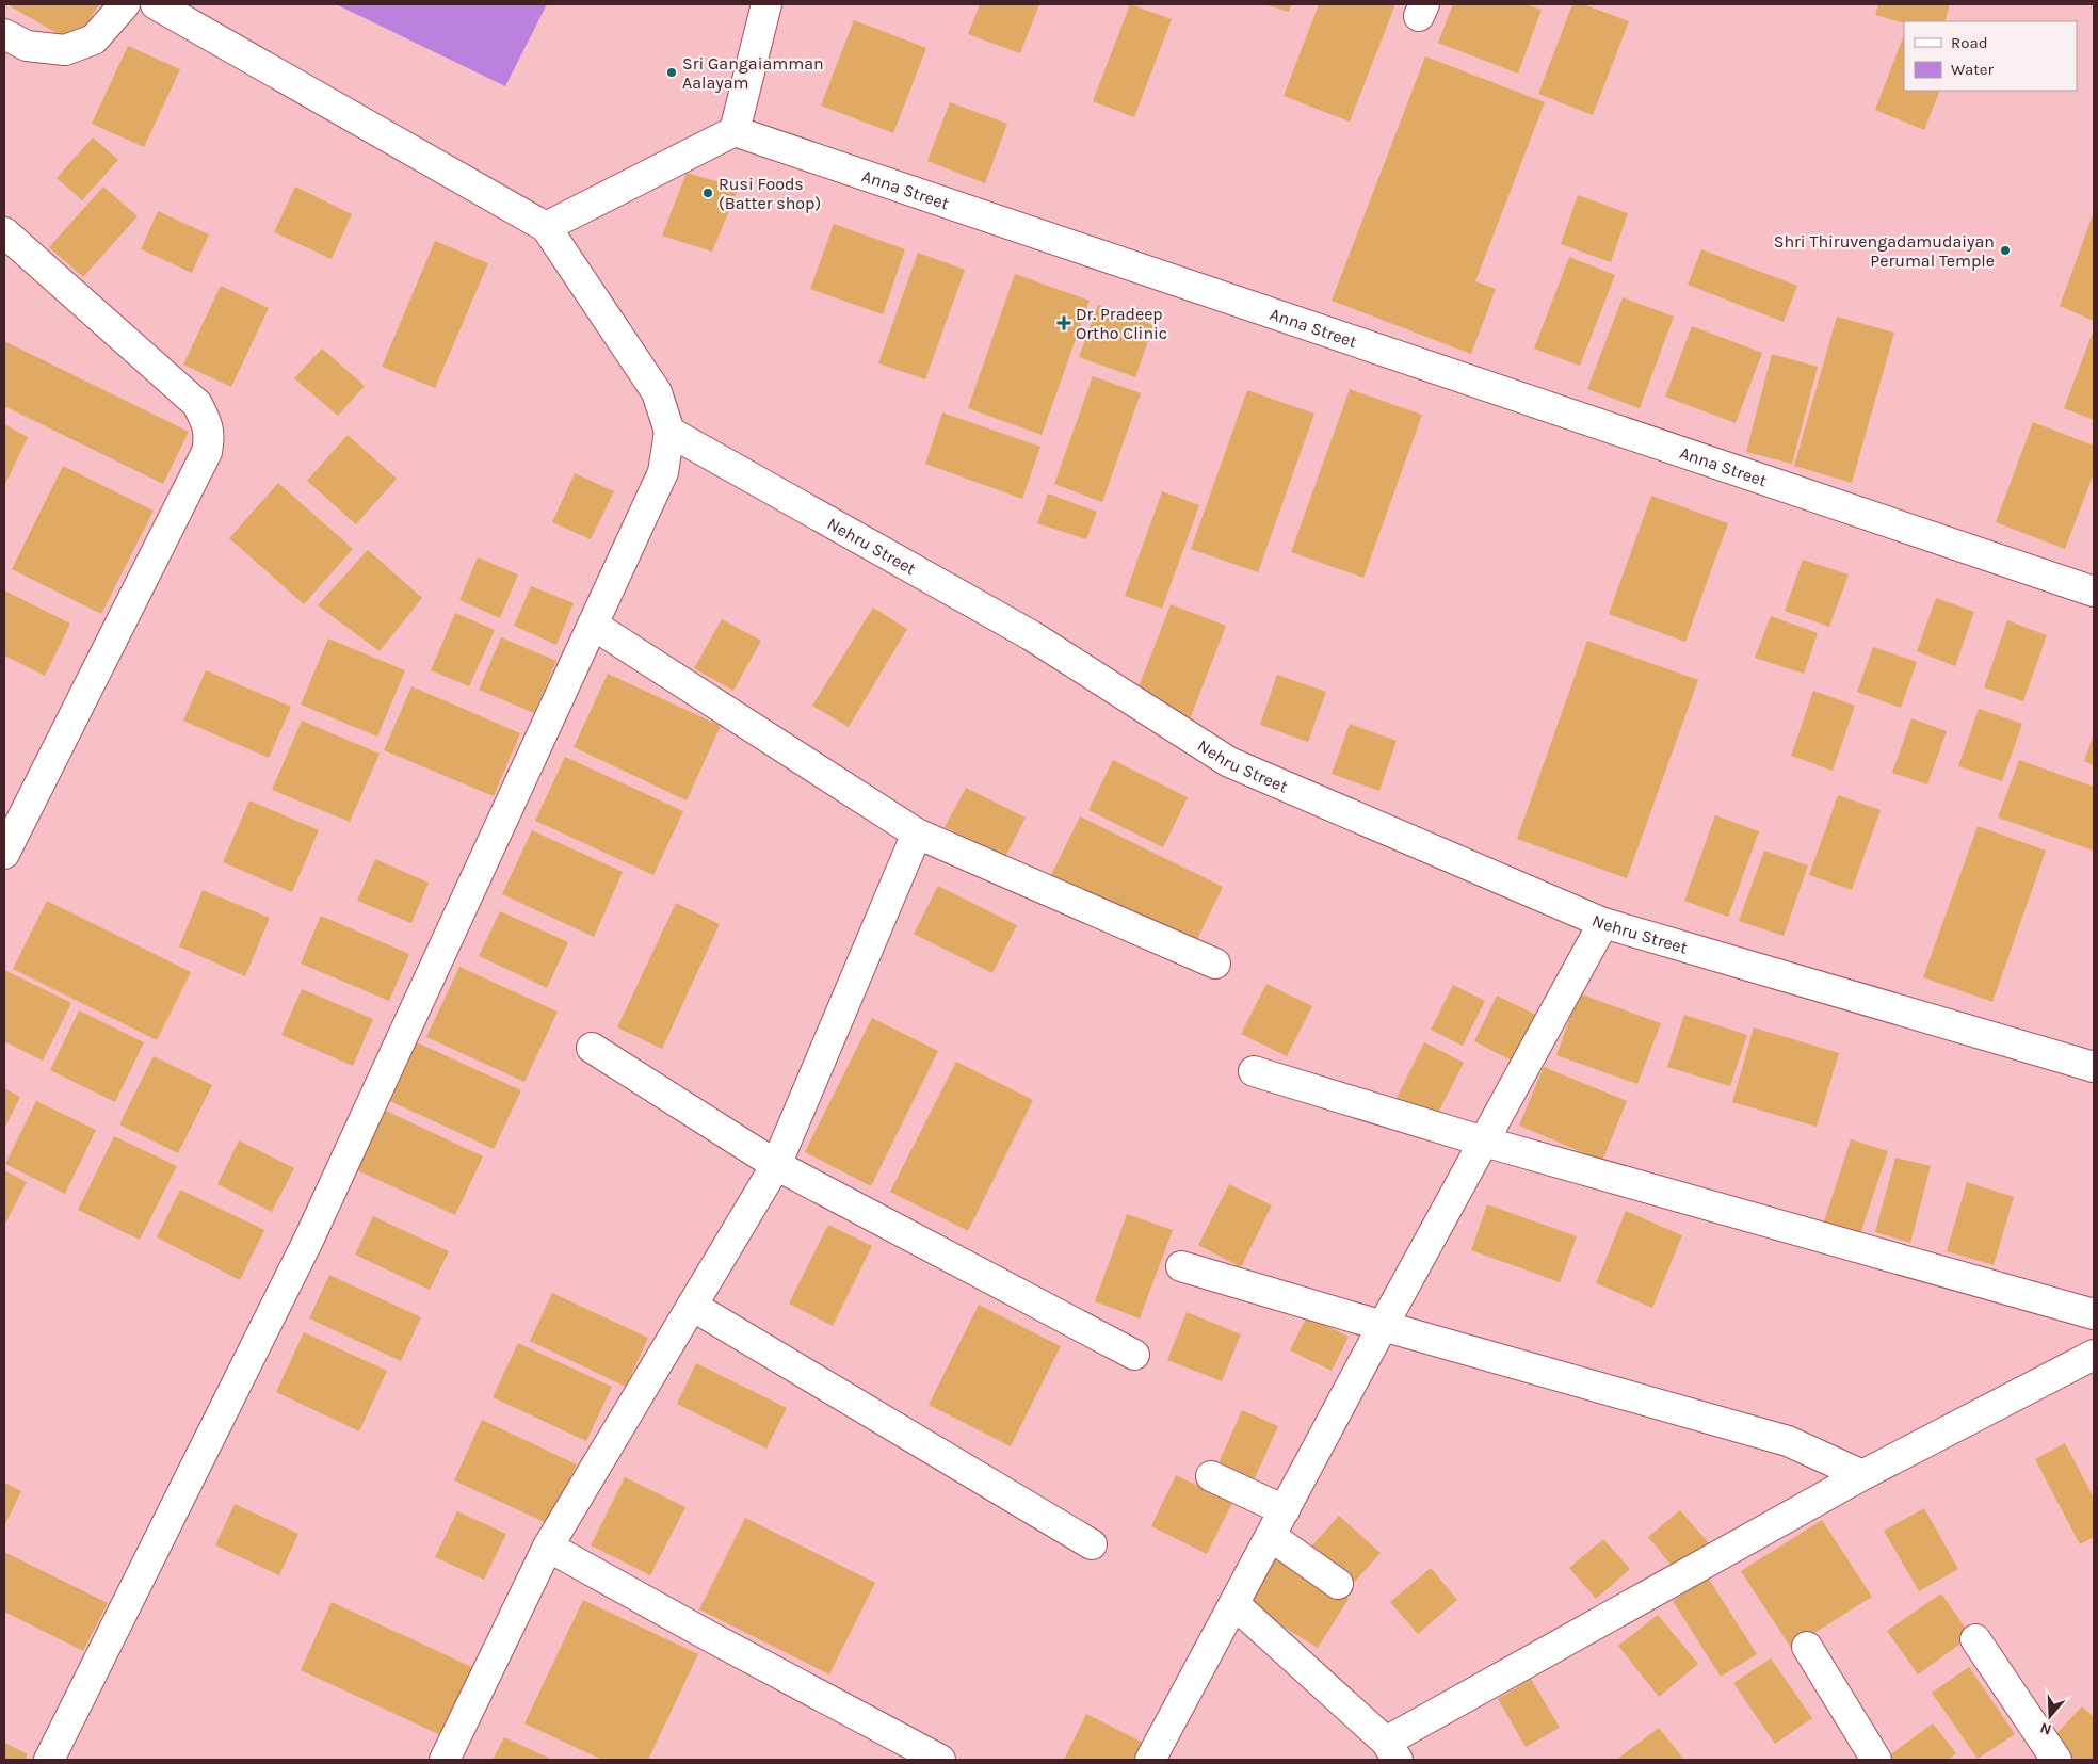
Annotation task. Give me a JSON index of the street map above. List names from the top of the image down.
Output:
{
  "streets": {
    "street": ["Anna Street", "Nehru Street"]
  },
  "places": {
    "other": ["Sri Gangaiamman Aalayam", "Rusi Foods (Batter shop)", "Shri Thiruvengadamudaiyan Perumal Temple"],
    "health": ["Dr. Pradeep Ortho Clinic"]
  },
  "legend": ["Road", "Water"],
  "north": "bottom"
}
